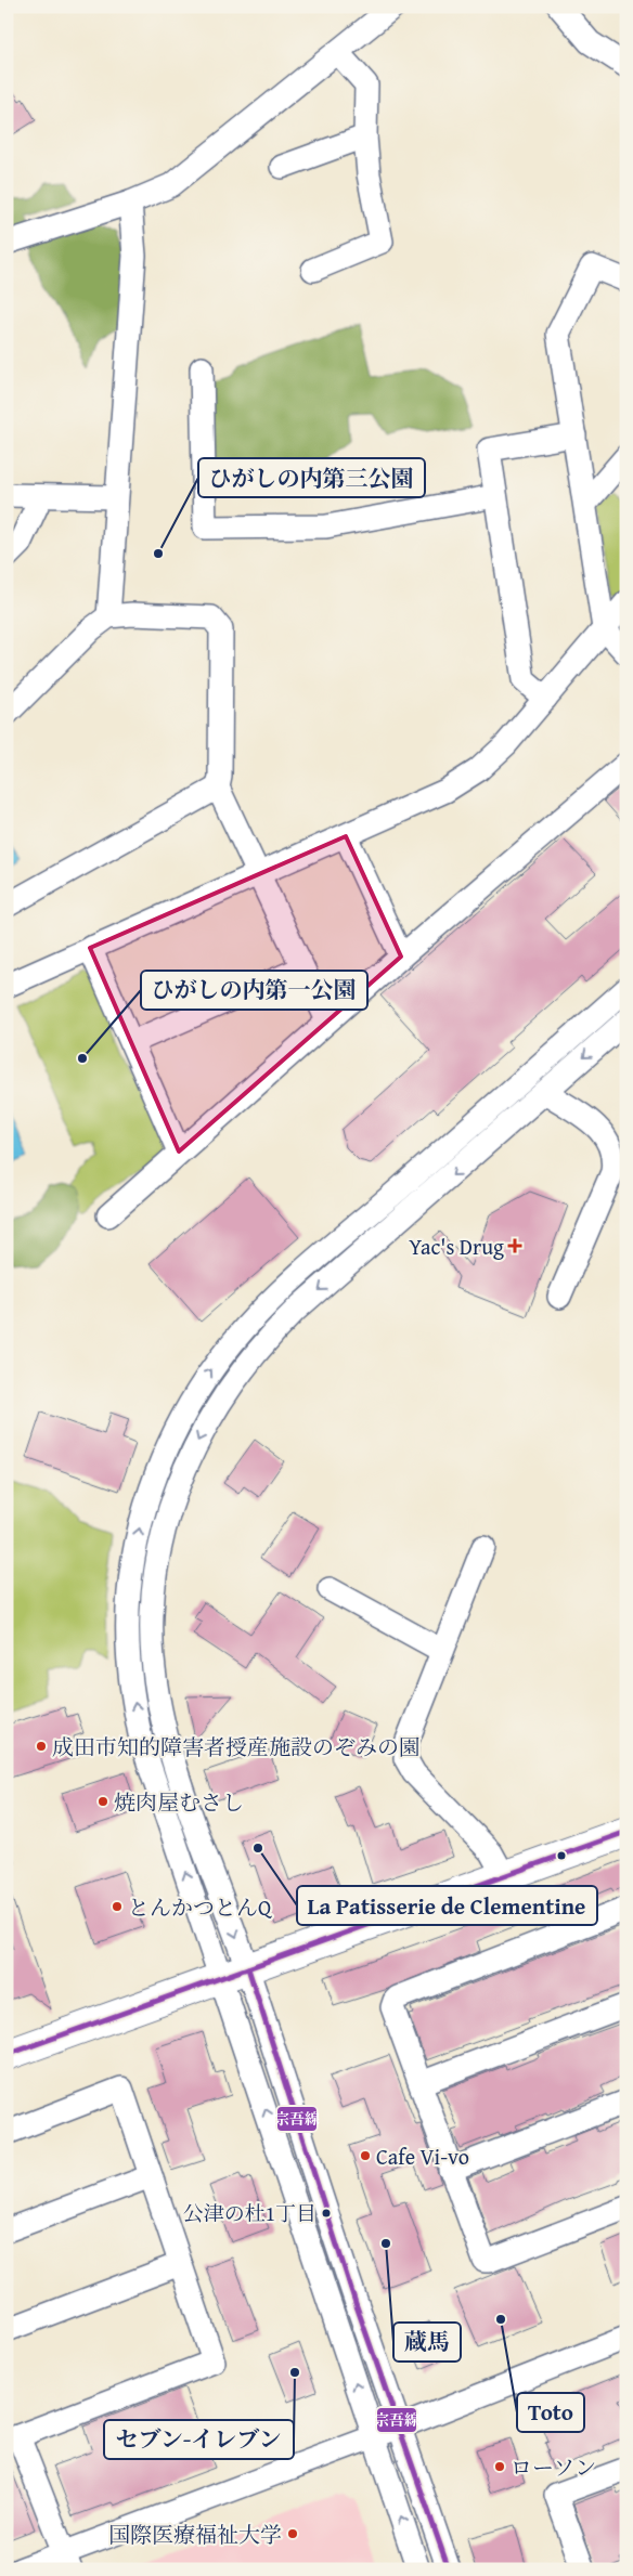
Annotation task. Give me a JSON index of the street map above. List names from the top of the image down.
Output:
{
  "places": {
    "other": [
      "ひがしの内第三公園",
      "ひがしの内第一公園",
      "成田市知的障害者授産施設のぞみの園",
      "焼肉屋むさし",
      "La Patisserie de Clementine",
      "とんかつとんQ",
      "Cafe Vi-vo",
      "公津の杜1丁目",
      "蔵馬",
      "Toto",
      "セブン-イレブン",
      "ローソン",
      "国際医療福祉大学"
    ],
    "health": ["Yac's Drug"]
  },
  "lines": ["transit line 宗吾線"]
}
